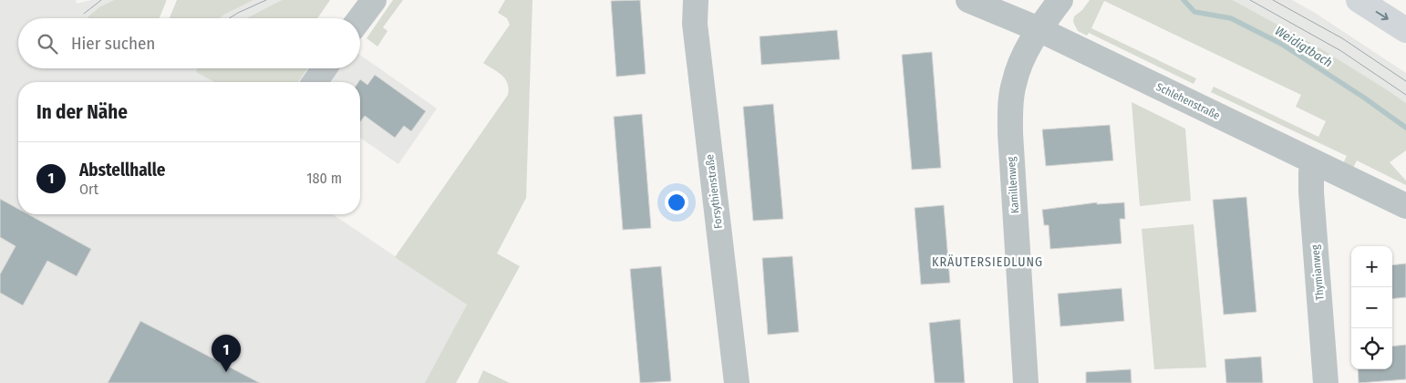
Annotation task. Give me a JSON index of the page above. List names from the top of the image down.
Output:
{
  "streets": {
    "street": [
      "Schlehenstraße",
      "Kamillenweg",
      "Forsythienstraße",
      "Thymianweg"
    ]
  },
  "crossings": [
    ["Schlehenstraße", "Kamillenweg"],
    ["Schlehenstraße", "Thymianweg"]
  ],
  "districts": ["KRÄUTERSIEDLUNG"],
  "water": ["Weidigtbach"],
  "page": {
    "search": "Hier suchen",
    "heading": "In der Nähe",
    "list": [
      {
        "mark": "1",
        "name": "Abstellhalle",
        "note": "Ort",
        "value": "180 m"
      }
    ],
    "map_buttons": ["+", "−"],
    "pins": "1"
  }
}
